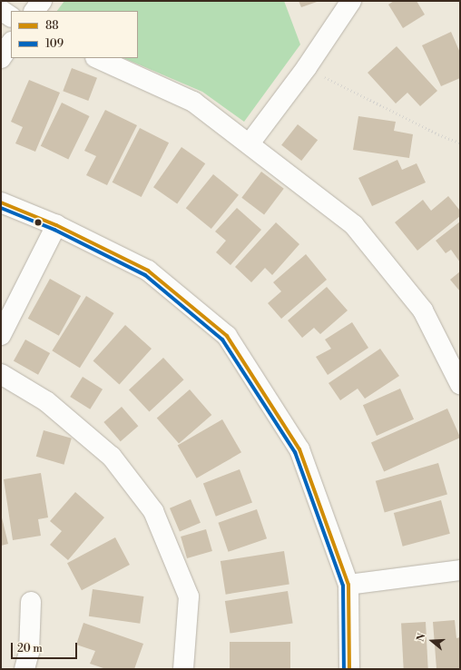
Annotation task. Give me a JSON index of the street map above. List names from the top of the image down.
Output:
{
  "lines": ["transit line 88", "transit line 109"],
  "legend": ["88", "109"],
  "scale_bar": "20 m",
  "north": "left"
}
